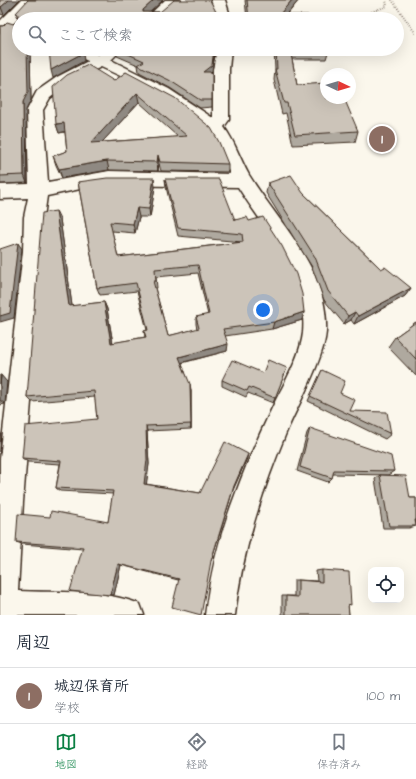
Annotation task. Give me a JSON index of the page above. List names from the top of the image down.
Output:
{
  "north": "right",
  "page": {
    "search": "ここで検索",
    "pins": "1",
    "heading": "周辺",
    "list": [
      {
        "mark": "1",
        "name": "城辺保育所",
        "note": "学校",
        "value": "100 m"
      }
    ],
    "nav": ["地図", "経路", "保存済み"]
  }
}
